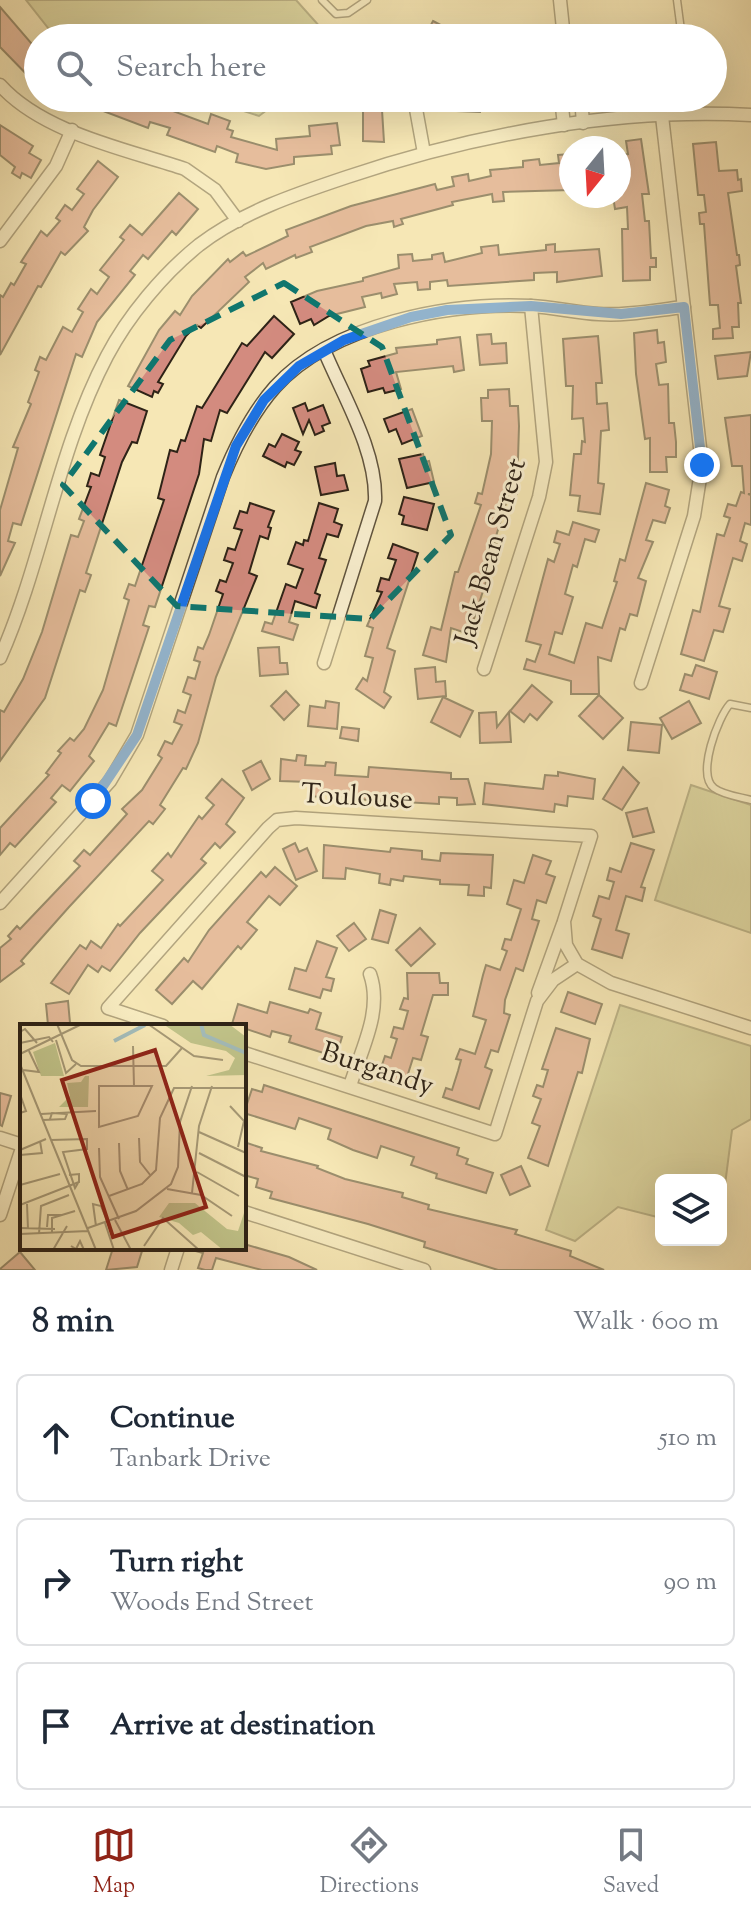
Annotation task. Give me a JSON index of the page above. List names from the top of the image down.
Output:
{
  "streets": {
    "street": ["Jack Bean Street", "Toulouse", "Burgandy"]
  },
  "north": "bottom",
  "page": {
    "search": "Search here",
    "heading": ["8 min", "Walk · 600 m"],
    "list": [
      ["Continue", "Tanbark Drive", "510 m"],
      ["Turn right", "Woods End Street", "90 m"],
      "Arrive at destination"
    ],
    "nav": ["Map", "Directions", "Saved"]
  }
}
